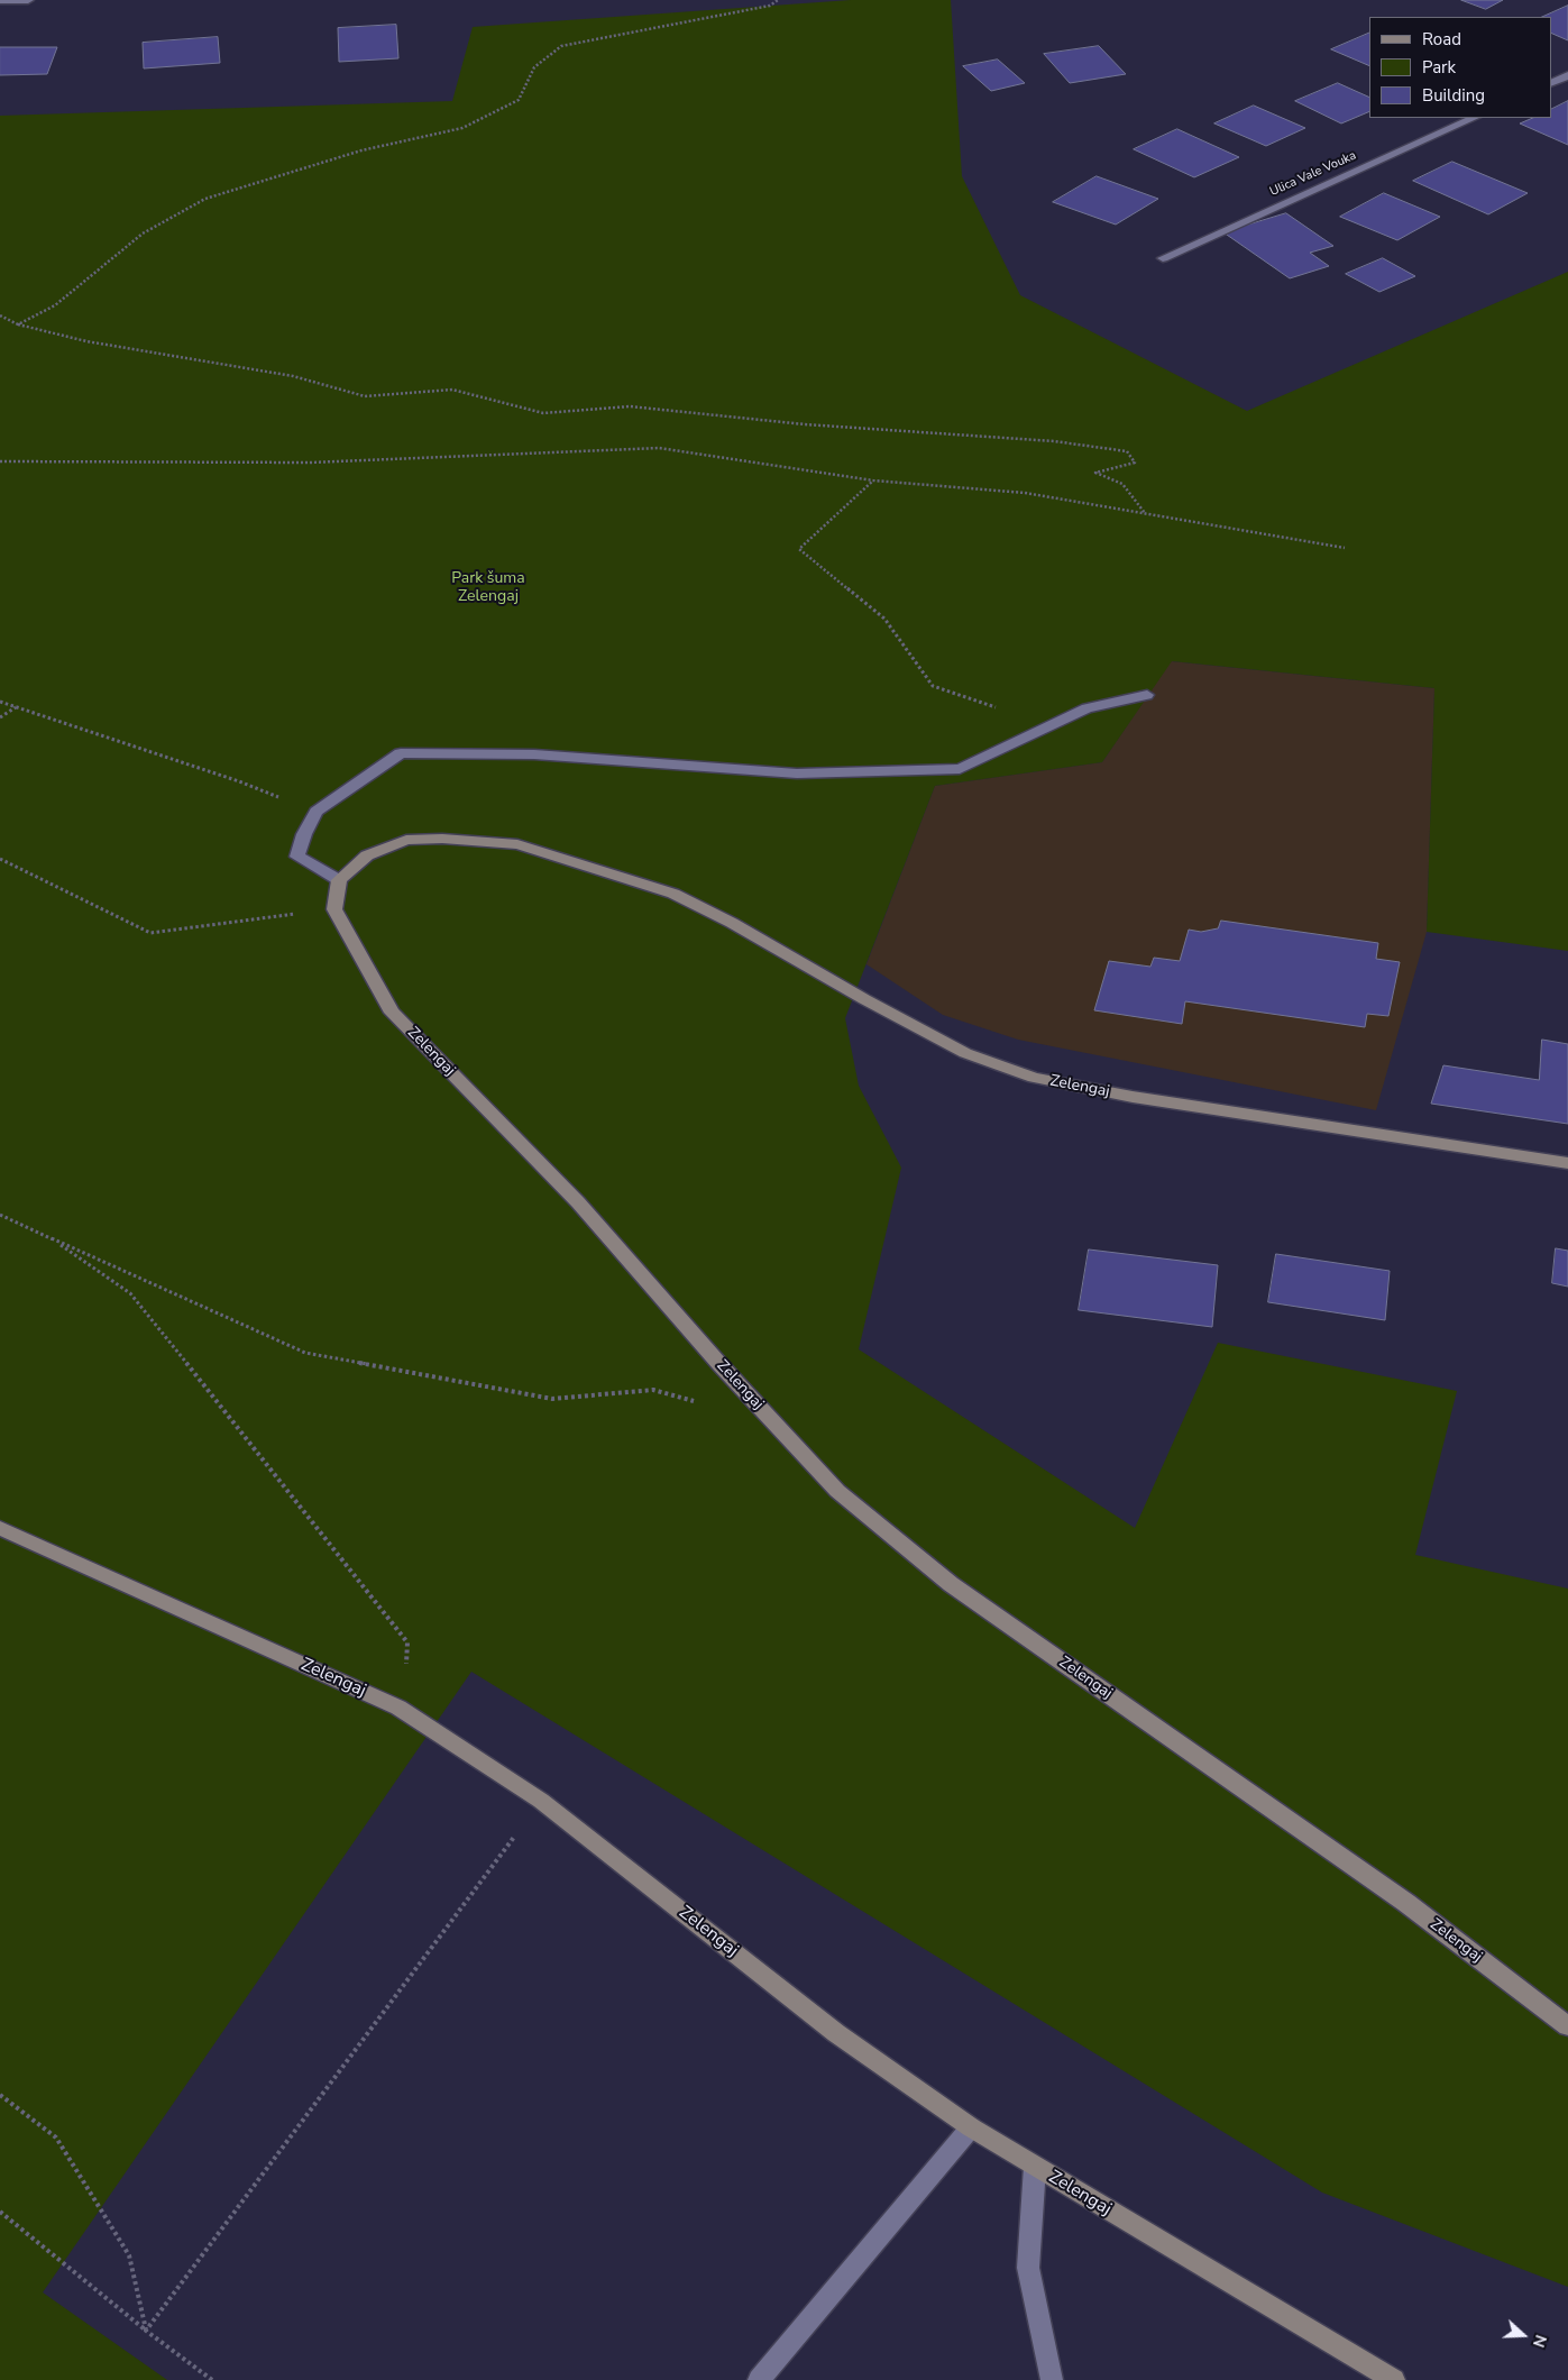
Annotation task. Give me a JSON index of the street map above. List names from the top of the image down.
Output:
{
  "streets": {
    "street": ["Ulica Vale Vouka", "Zelengaj"]
  },
  "parks": ["Park šuma Zelengaj"],
  "legend": ["Road", "Park", "Building"],
  "north": "right"
}
